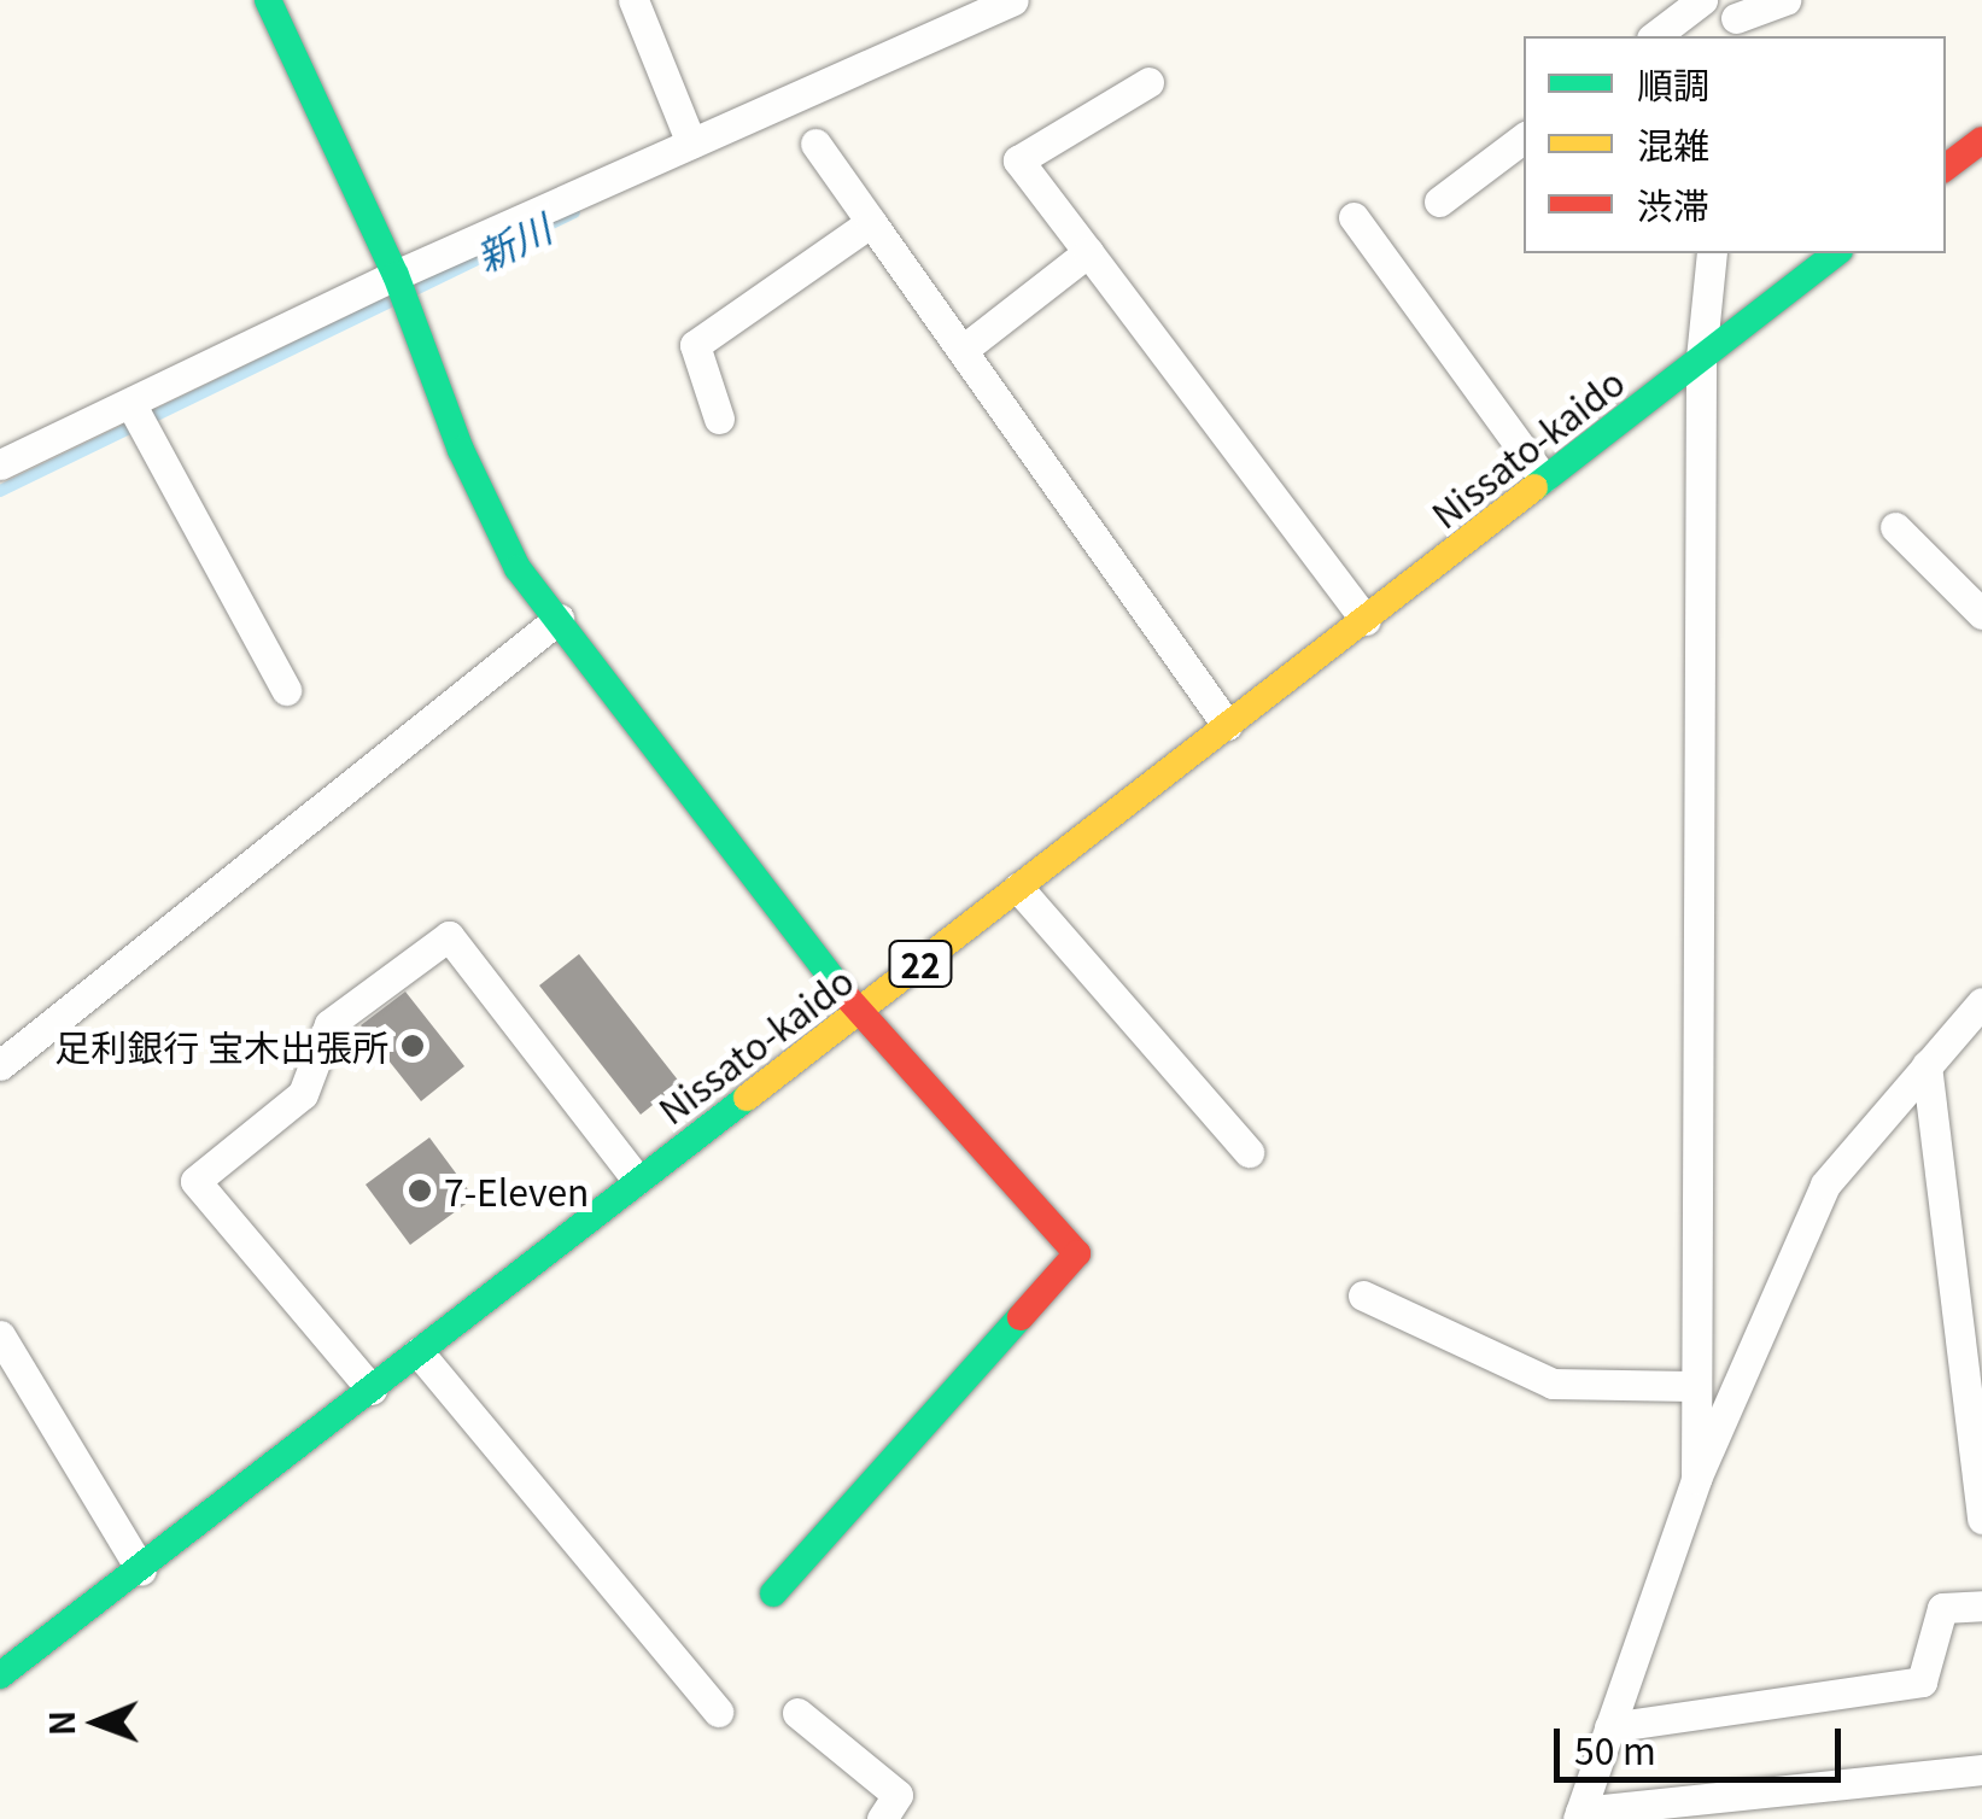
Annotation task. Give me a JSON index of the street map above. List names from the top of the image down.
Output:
{
  "streets": {
    "main road": ["Nissato-kaido", "22"]
  },
  "water": ["新川"],
  "places": ["足利銀行 宝木出張所", "7-Eleven"],
  "legend": ["順調", "混雑", "渋滞"],
  "scale_bar": "50 m",
  "north": "left"
}
